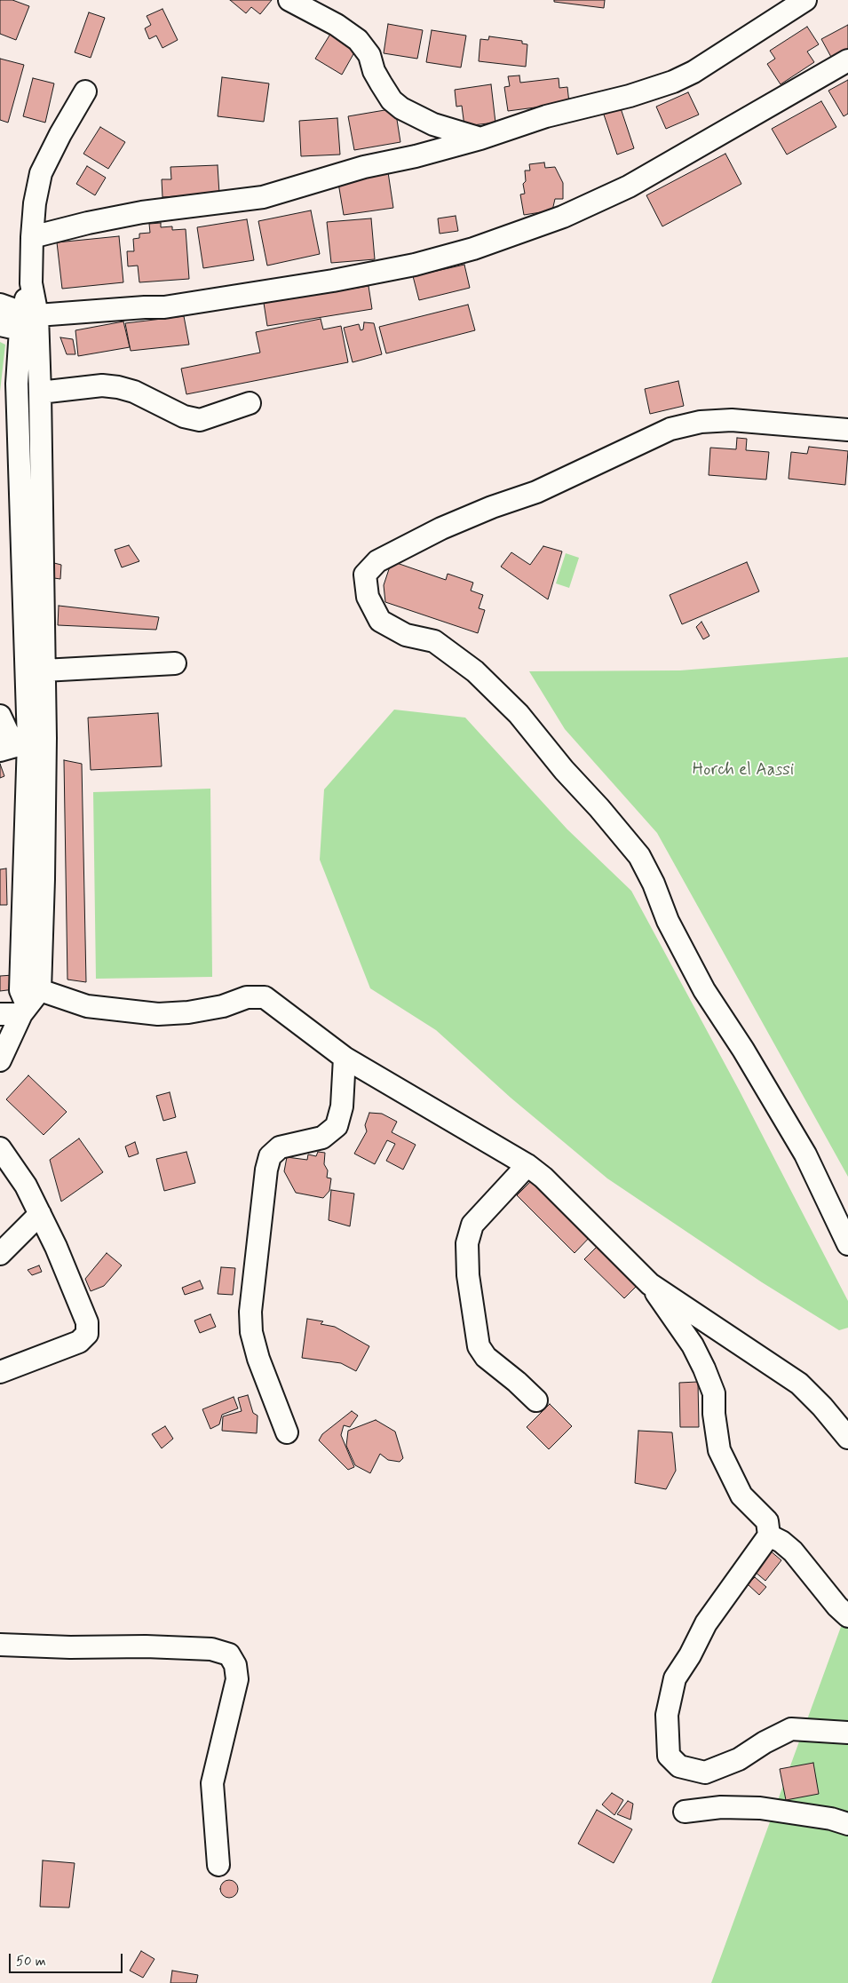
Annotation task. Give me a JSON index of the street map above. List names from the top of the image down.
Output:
{
  "parks": ["Horch el Aassi"],
  "scale_bar": "50 m"
}
